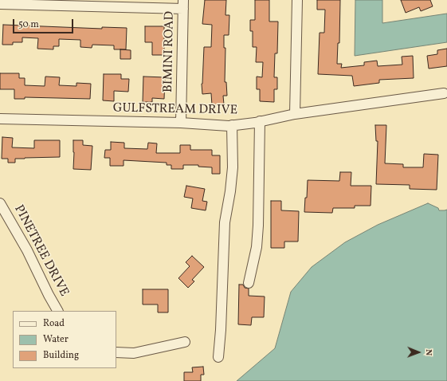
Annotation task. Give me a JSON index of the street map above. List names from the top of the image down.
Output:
{
  "streets": {
    "street": ["BIMINI ROAD", "GULFSTREAM DRIVE", "PINETREE DRIVE"]
  },
  "crossings": [
    ["BIMINI ROAD", "GULFSTREAM DRIVE"]
  ],
  "legend": ["Road", "Water", "Building"],
  "scale_bar": "50 m",
  "north": "right"
}
